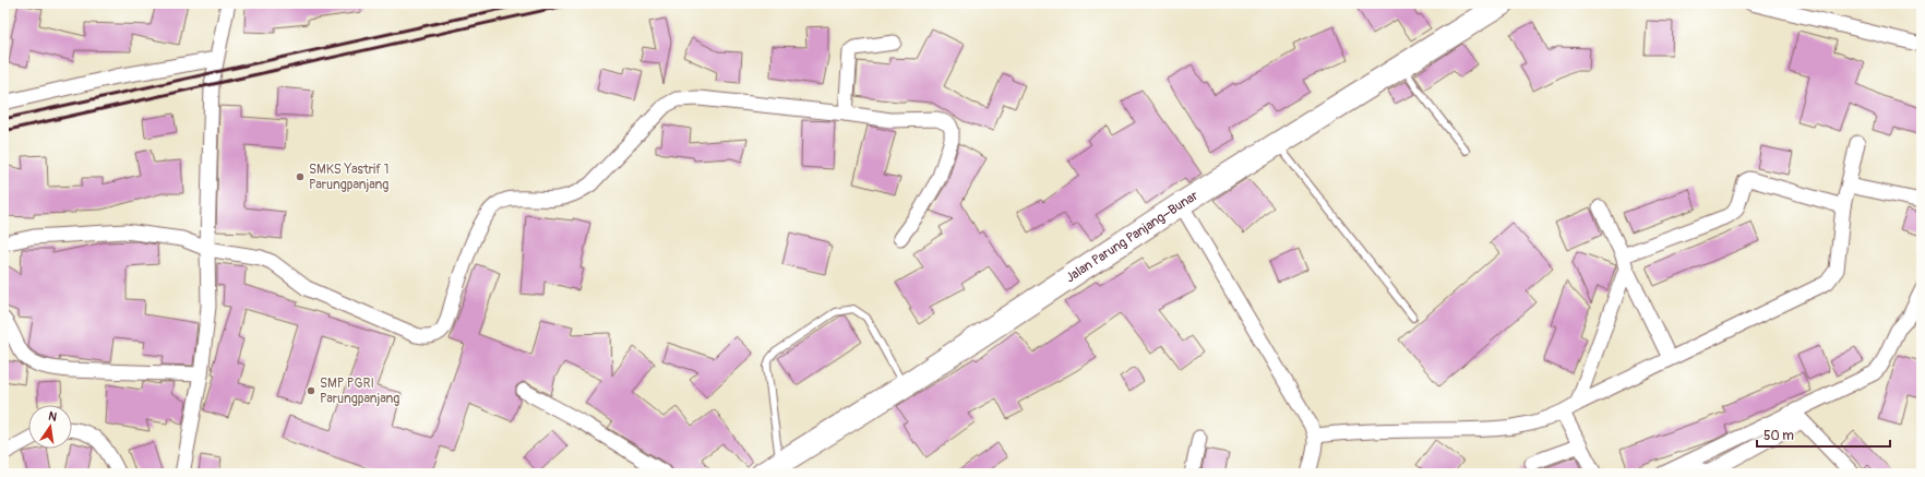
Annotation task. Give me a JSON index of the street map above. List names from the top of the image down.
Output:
{
  "streets": {
    "main road": ["Jalan Parung Panjang–Bunar"]
  },
  "places": ["SMKS Yastrif 1 Parungpanjang", "SMP PGRI Parungpanjang"],
  "scale_bar": "50 m",
  "north": "top"
}
